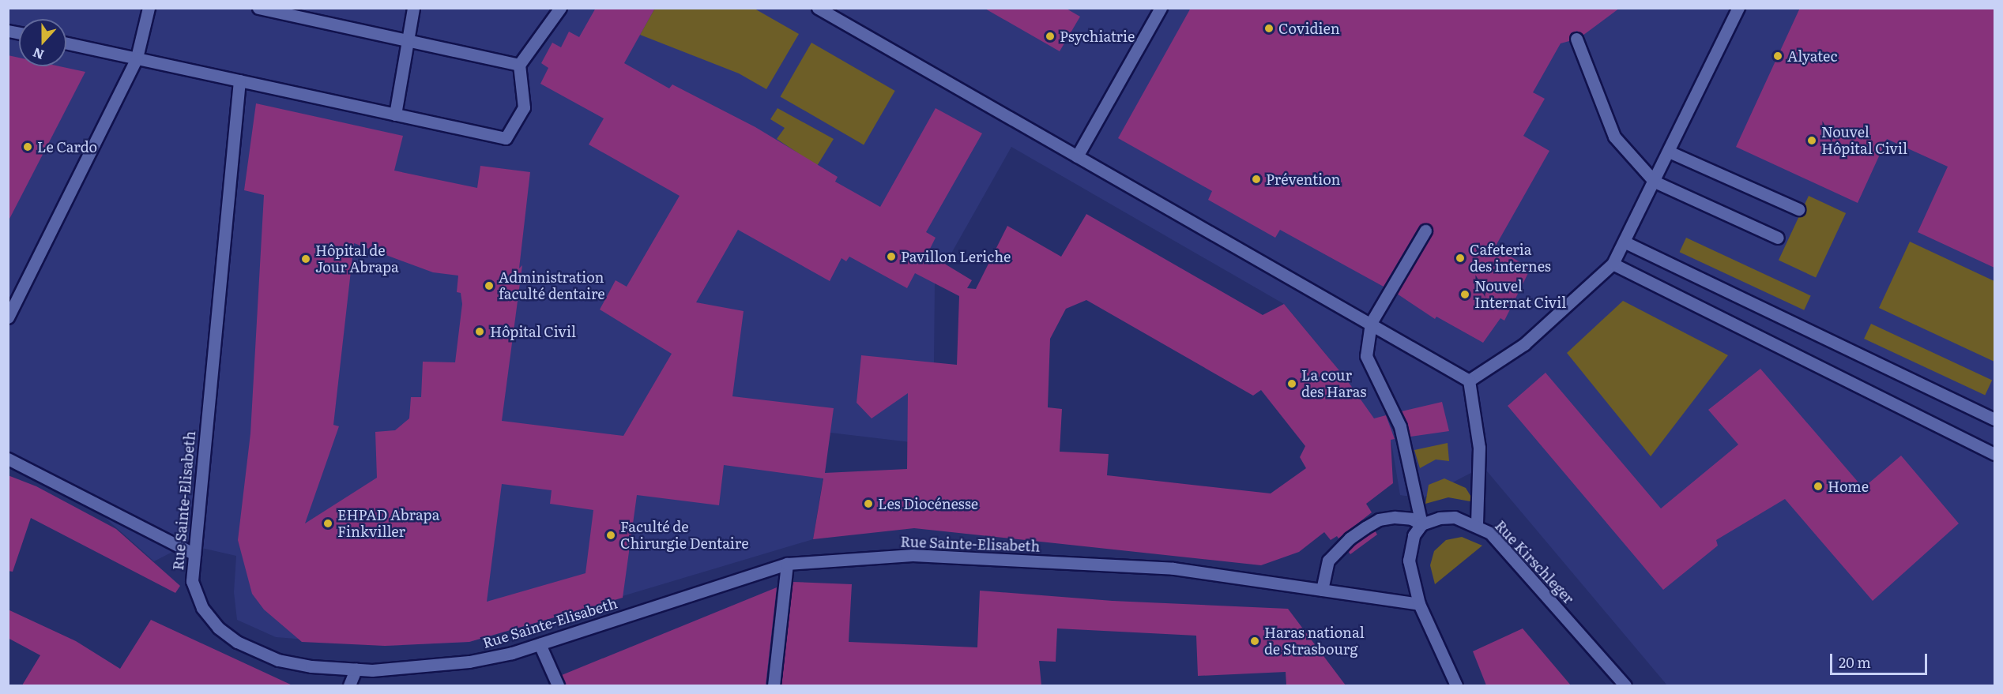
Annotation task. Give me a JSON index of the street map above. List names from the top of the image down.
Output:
{
  "streets": {
    "street": ["Rue Sainte-Elisabeth", "Rue Kirschleger"]
  },
  "places": [
    "Covidien",
    "Psychiatrie",
    "Alyatec",
    "Nouvel Hôpital Civil",
    "Le Cardo",
    "Prévention",
    "Pavillon Leriche",
    "Cafeteria des internes",
    "Hôpital de Jour Abrapa",
    "Administration faculté dentaire",
    "Nouvel Internat Civil",
    "Hôpital Civil",
    "La cour des Haras",
    "Home",
    "Les Diocénesse",
    "EHPAD Abrapa Finkviller",
    "Faculté de Chirurgie Dentaire",
    "Haras national de Strasbourg"
  ],
  "scale_bar": "20 m",
  "north": "bottom"
}
